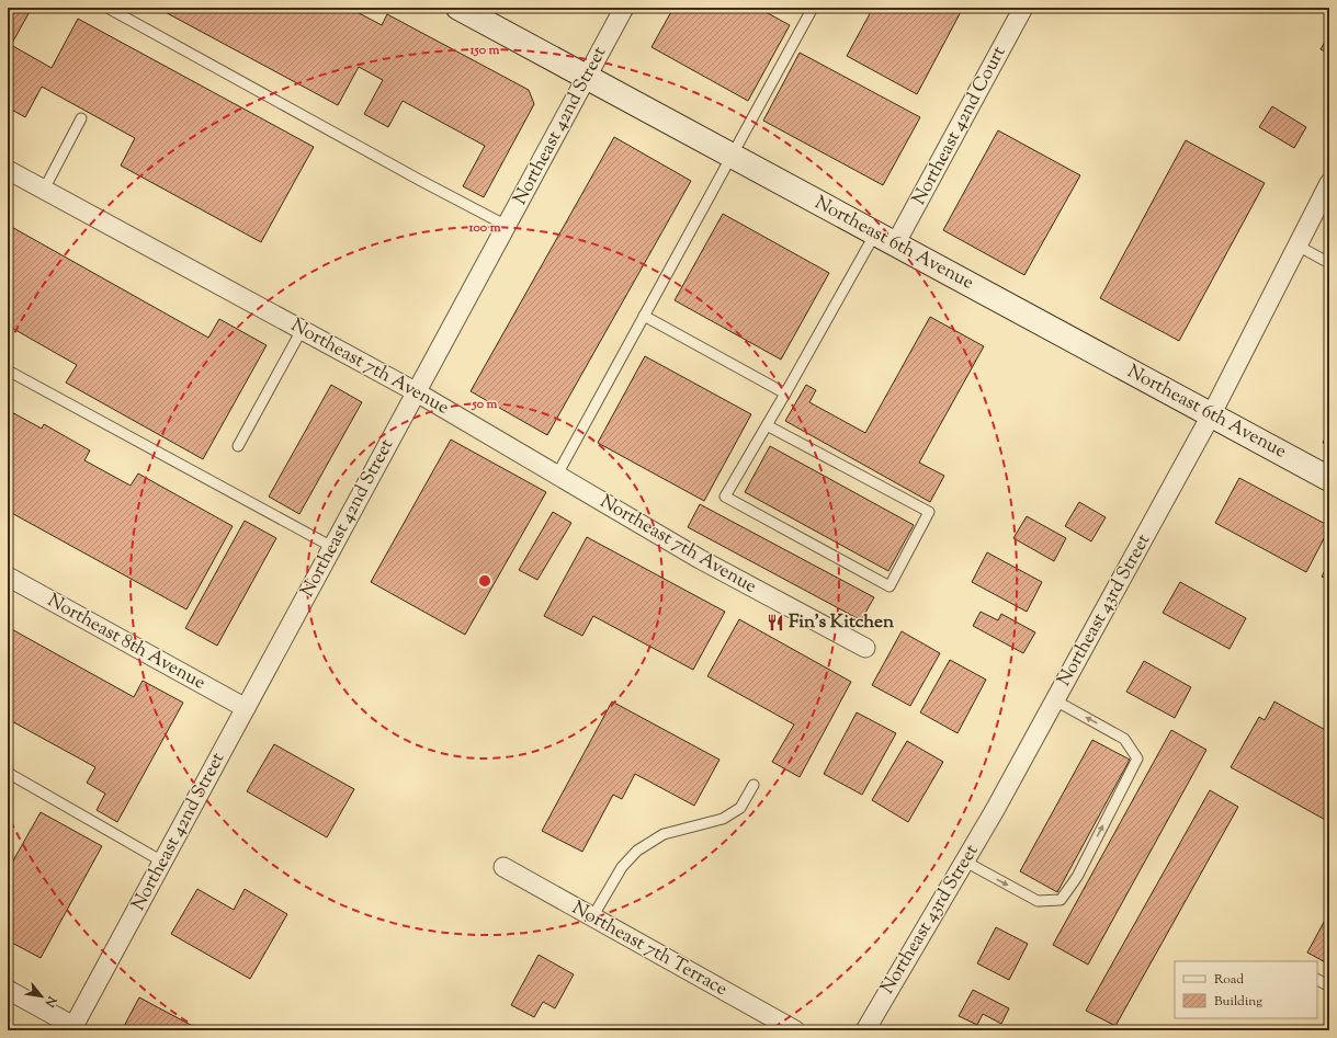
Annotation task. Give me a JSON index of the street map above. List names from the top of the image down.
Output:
{
  "streets": {
    "street": [
      "Northeast 42nd Street",
      "Northeast 42nd Court",
      "Northeast 6th Avenue",
      "Northeast 7th Avenue",
      "Northeast 43rd Street",
      "Northeast 8th Avenue",
      "Northeast 7th Terrace"
    ]
  },
  "crossings": [
    ["Northeast 42nd Street", "Northeast 6th Avenue"],
    ["Northeast 42nd Street", "Northeast 7th Avenue"],
    ["Northeast 42nd Street", "Northeast 8th Avenue"],
    ["Northeast 42nd Court", "Northeast 6th Avenue"],
    ["Northeast 6th Avenue", "Northeast 43rd Street"]
  ],
  "places": {
    "restaurant": ["Fin's Kitchen"]
  },
  "legend": ["Road", "Building"],
  "north": "bottom right",
  "rings": ["150 m", "100 m", "50 m"]
}
